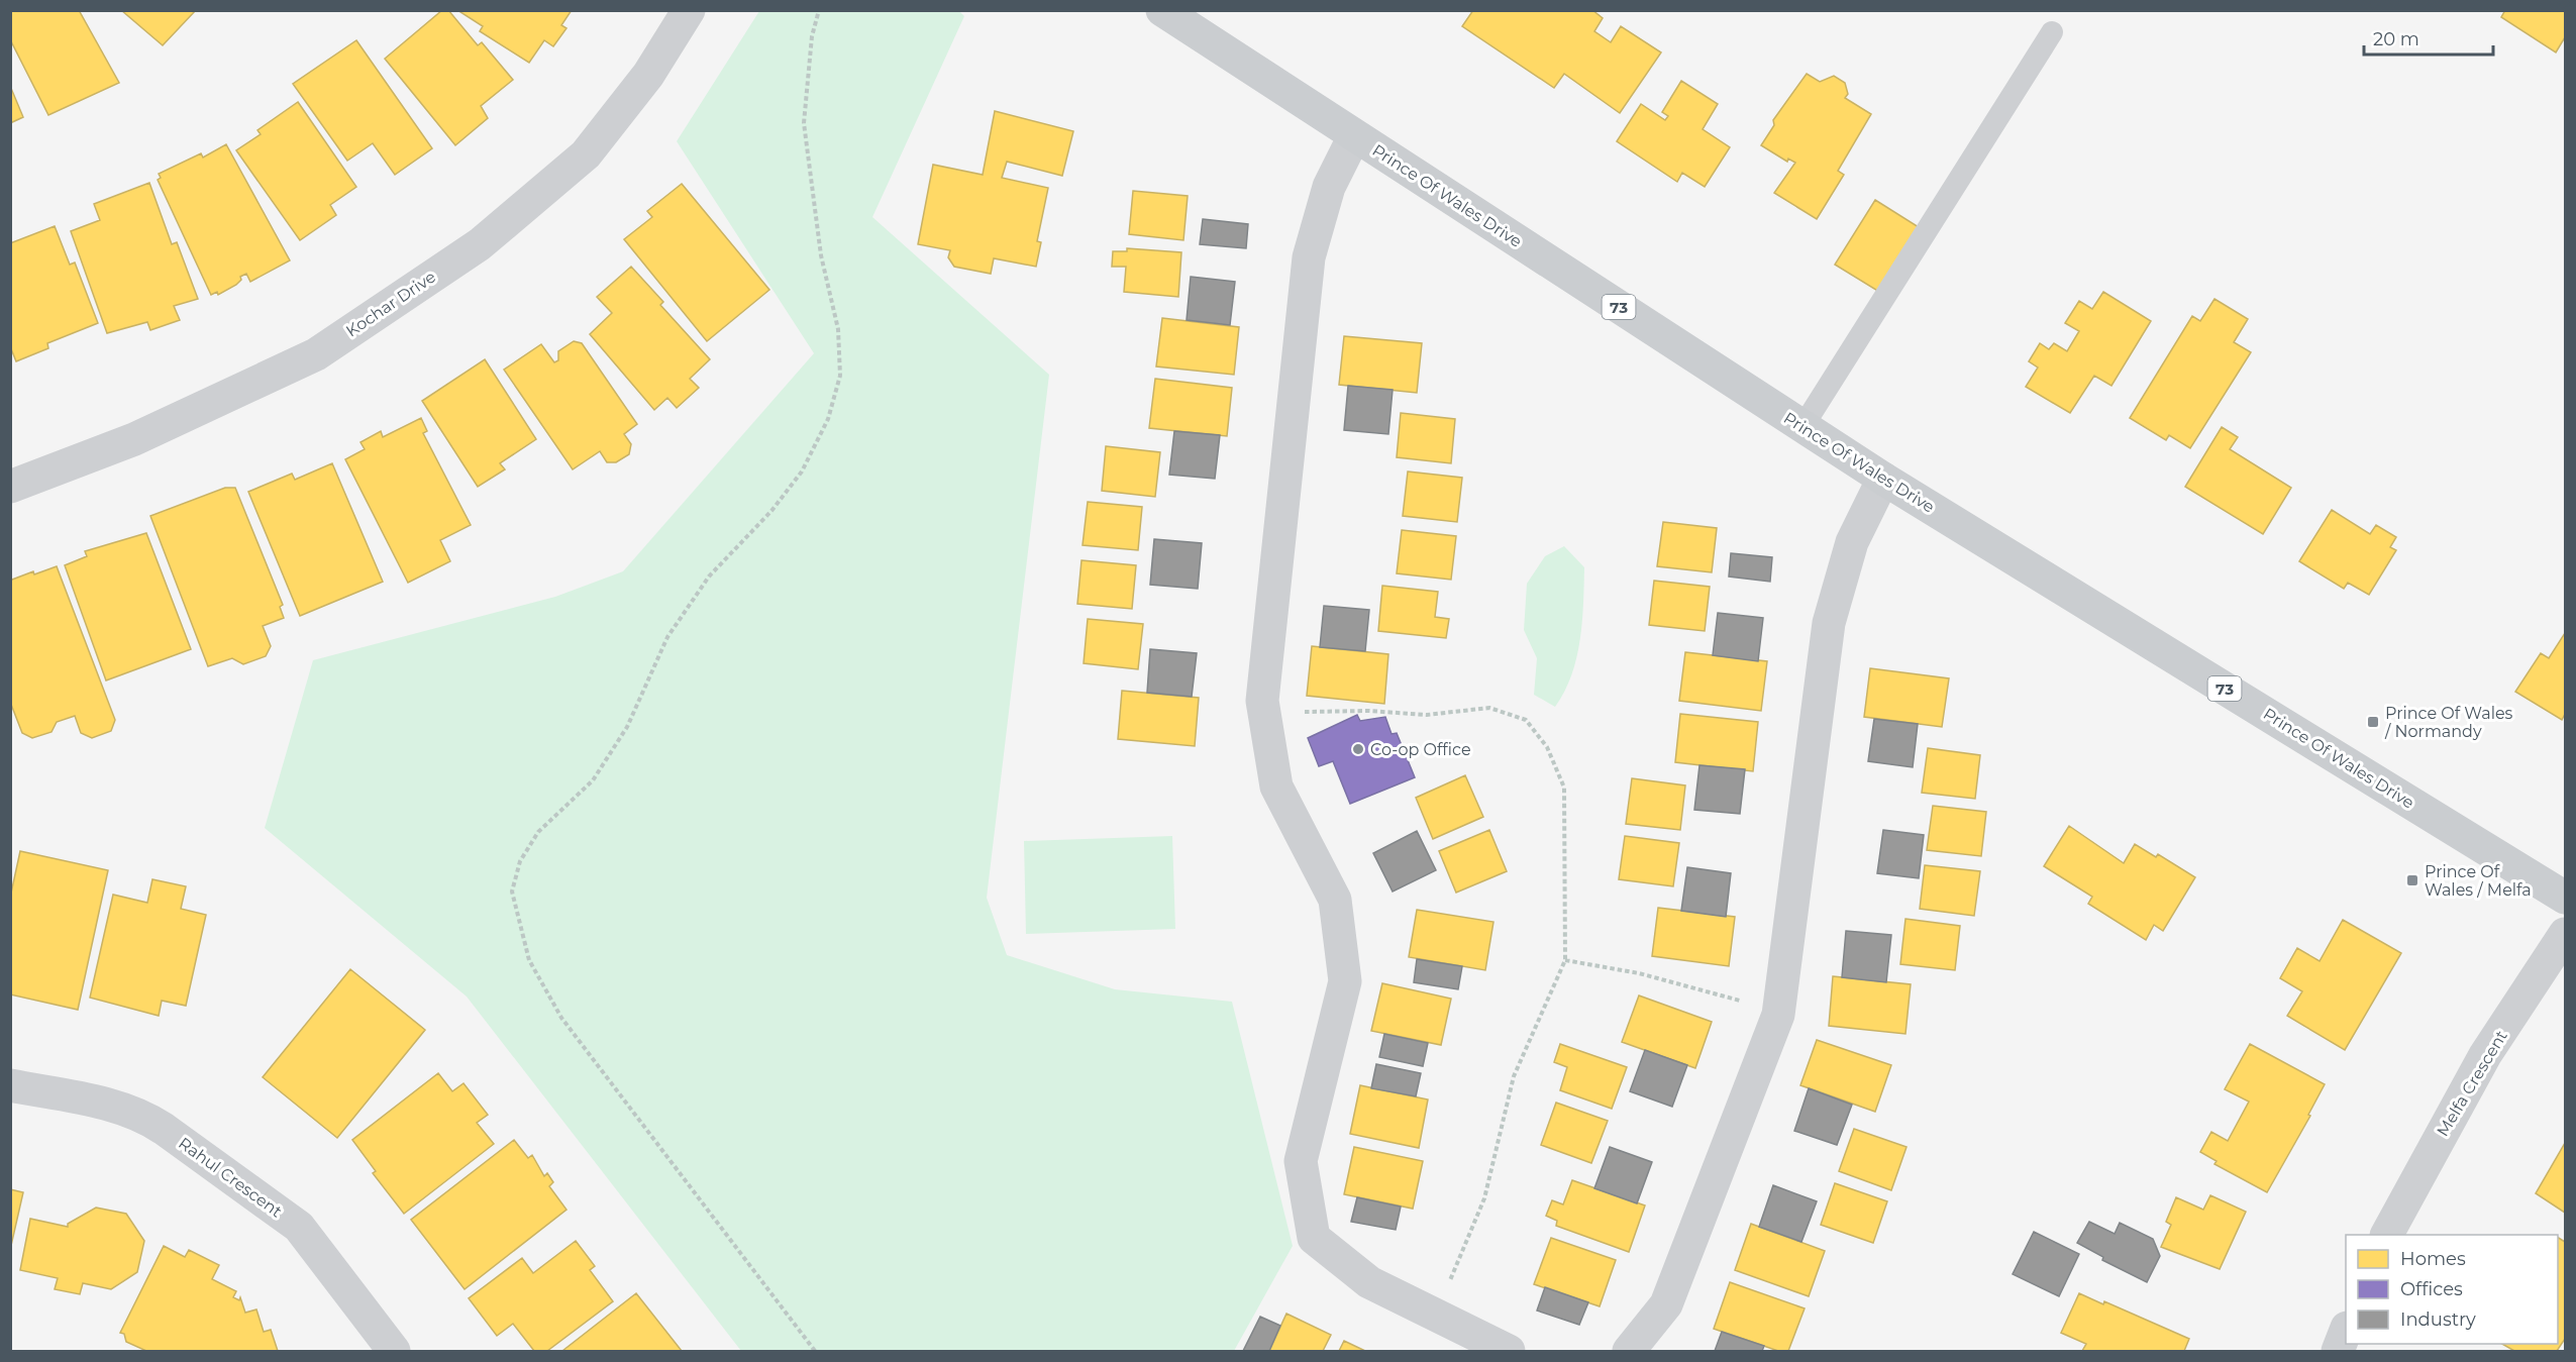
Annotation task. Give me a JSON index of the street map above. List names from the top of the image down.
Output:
{
  "streets": {
    "main road": ["Prince Of Wales Drive", "73"],
    "street": ["Kochar Drive", "Melfa Crescent", "Rahul Crescent"]
  },
  "places": {
    "transit": ["Prince Of Wales / Normandy", "Prince Of Wales / Melfa"],
    "other": ["Co-op Office"]
  },
  "legend": ["Homes", "Offices", "Industry"],
  "scale_bar": "20 m"
}
